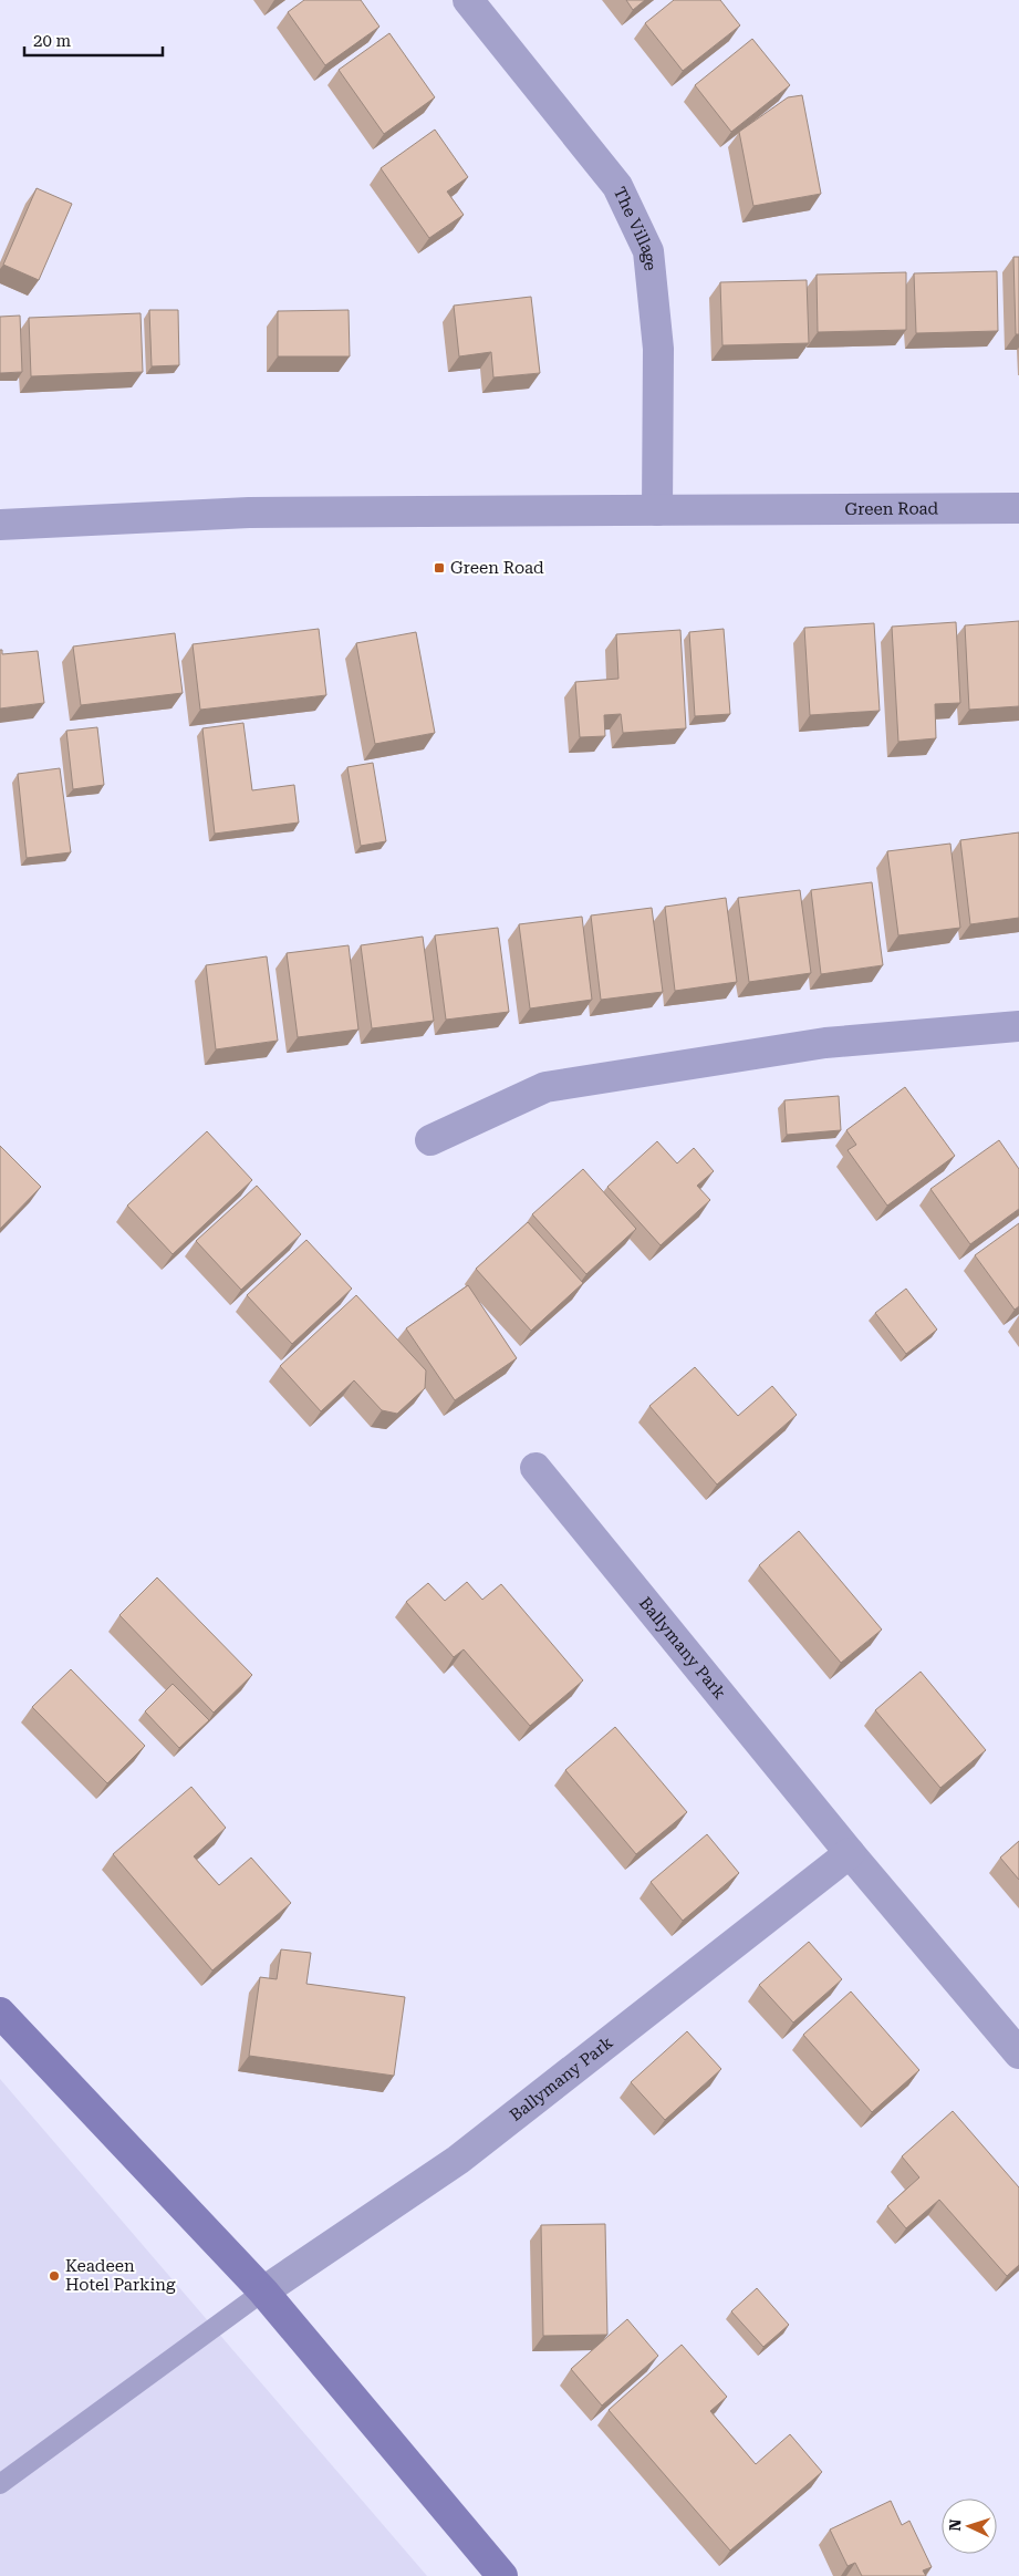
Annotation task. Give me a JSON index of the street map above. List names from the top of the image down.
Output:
{
  "streets": {
    "street": ["The Village", "Green Road", "Ballymany Park"]
  },
  "crossings": [
    ["The Village", "Green Road"]
  ],
  "places": {
    "transit": ["Green Road"],
    "other": ["Keadeen Hotel Parking"]
  },
  "scale_bar": "20 m",
  "north": "left"
}
